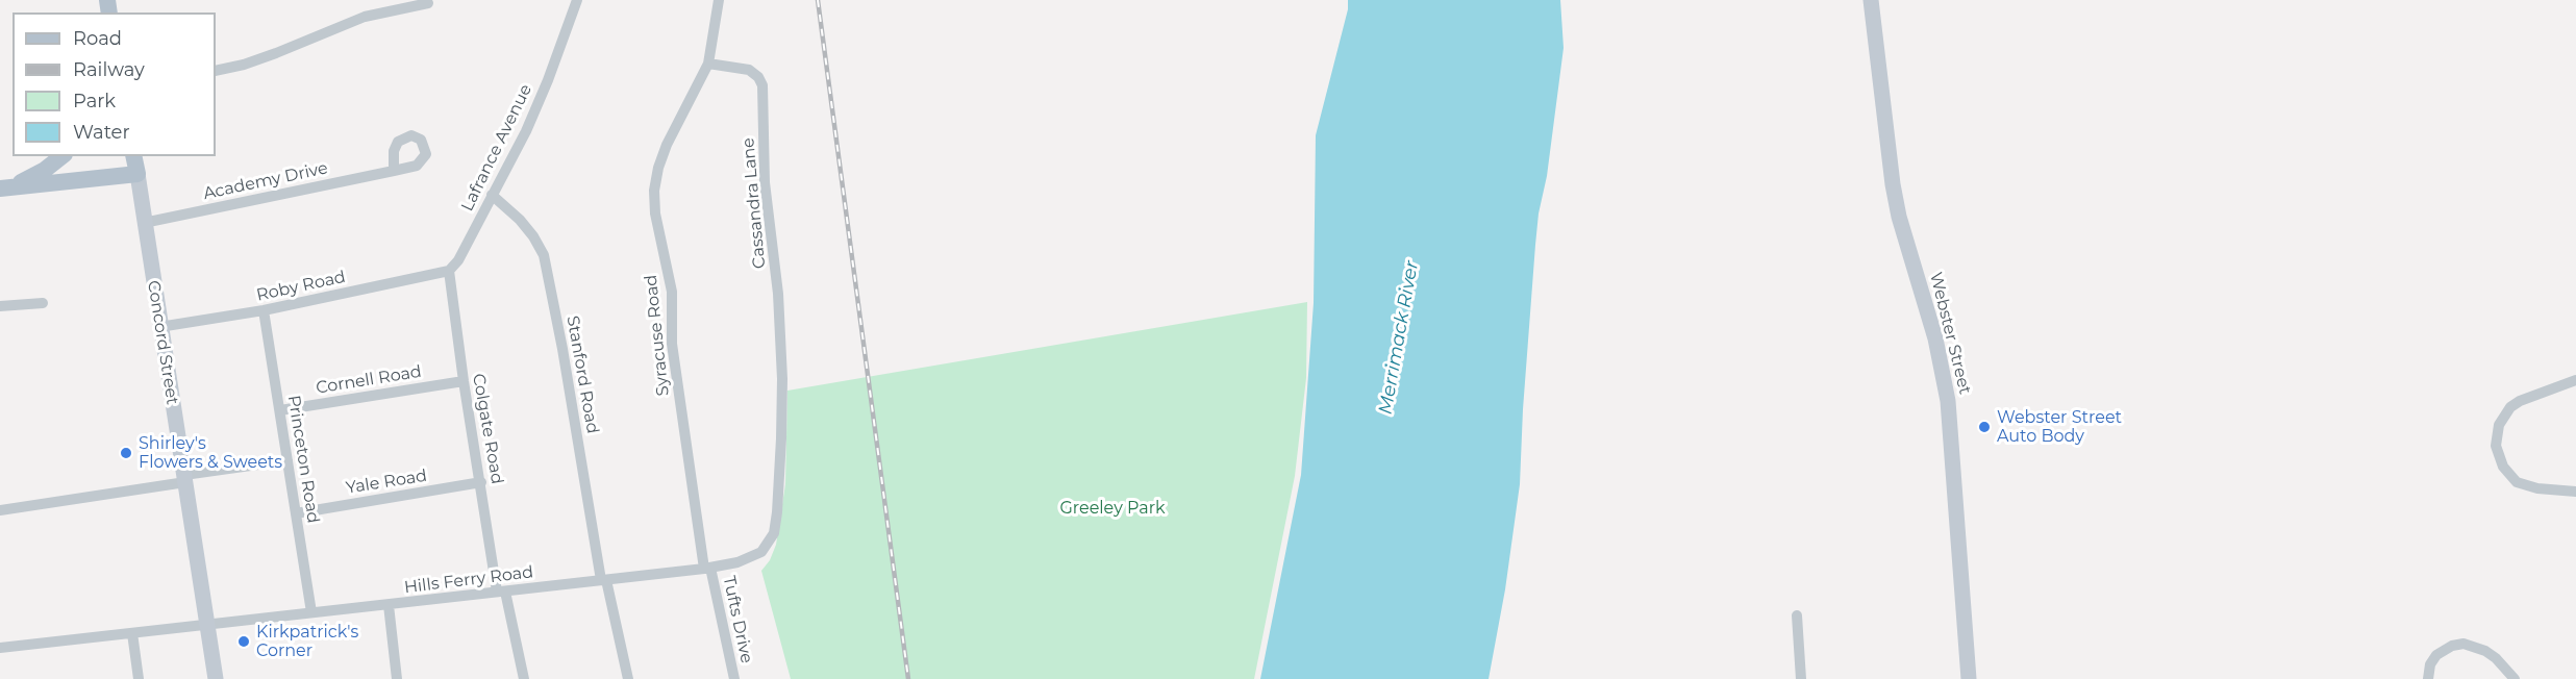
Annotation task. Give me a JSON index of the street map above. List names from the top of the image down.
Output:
{
  "streets": {
    "main road": ["Webster Street", "Concord Street"],
    "street": [
      "Lafrance Avenue",
      "Academy Drive",
      "Cassandra Lane",
      "Roby Road",
      "Syracuse Road",
      "Stanford Road",
      "Cornell Road",
      "Colgate Road",
      "Princeton Road",
      "Yale Road",
      "Hills Ferry Road",
      "Tufts Drive"
    ]
  },
  "crossings": [
    ["Lafrance Avenue", "Roby Road"],
    ["Lafrance Avenue", "Stanford Road"],
    ["Lafrance Avenue", "Colgate Road"],
    ["Academy Drive", "Concord Street"],
    ["Cassandra Lane", "Syracuse Road"],
    ["Cassandra Lane", "Hills Ferry Road"],
    ["Roby Road", "Concord Street"],
    ["Roby Road", "Colgate Road"],
    ["Roby Road", "Princeton Road"],
    ["Syracuse Road", "Hills Ferry Road"],
    ["Syracuse Road", "Tufts Drive"],
    ["Concord Street", "Hills Ferry Road"],
    ["Stanford Road", "Hills Ferry Road"],
    ["Cornell Road", "Colgate Road"],
    ["Cornell Road", "Princeton Road"],
    ["Colgate Road", "Yale Road"],
    ["Colgate Road", "Hills Ferry Road"],
    ["Princeton Road", "Yale Road"],
    ["Princeton Road", "Hills Ferry Road"],
    ["Hills Ferry Road", "Tufts Drive"]
  ],
  "water": ["Merrimack River"],
  "parks": ["Greeley Park"],
  "places": ["Webster Street Auto Body", "Shirley's Flowers & Sweets", "Kirkpatrick's Corner"],
  "legend": [
    "Road",
    "Railway",
    "Park",
    "Water"
  ]
}
